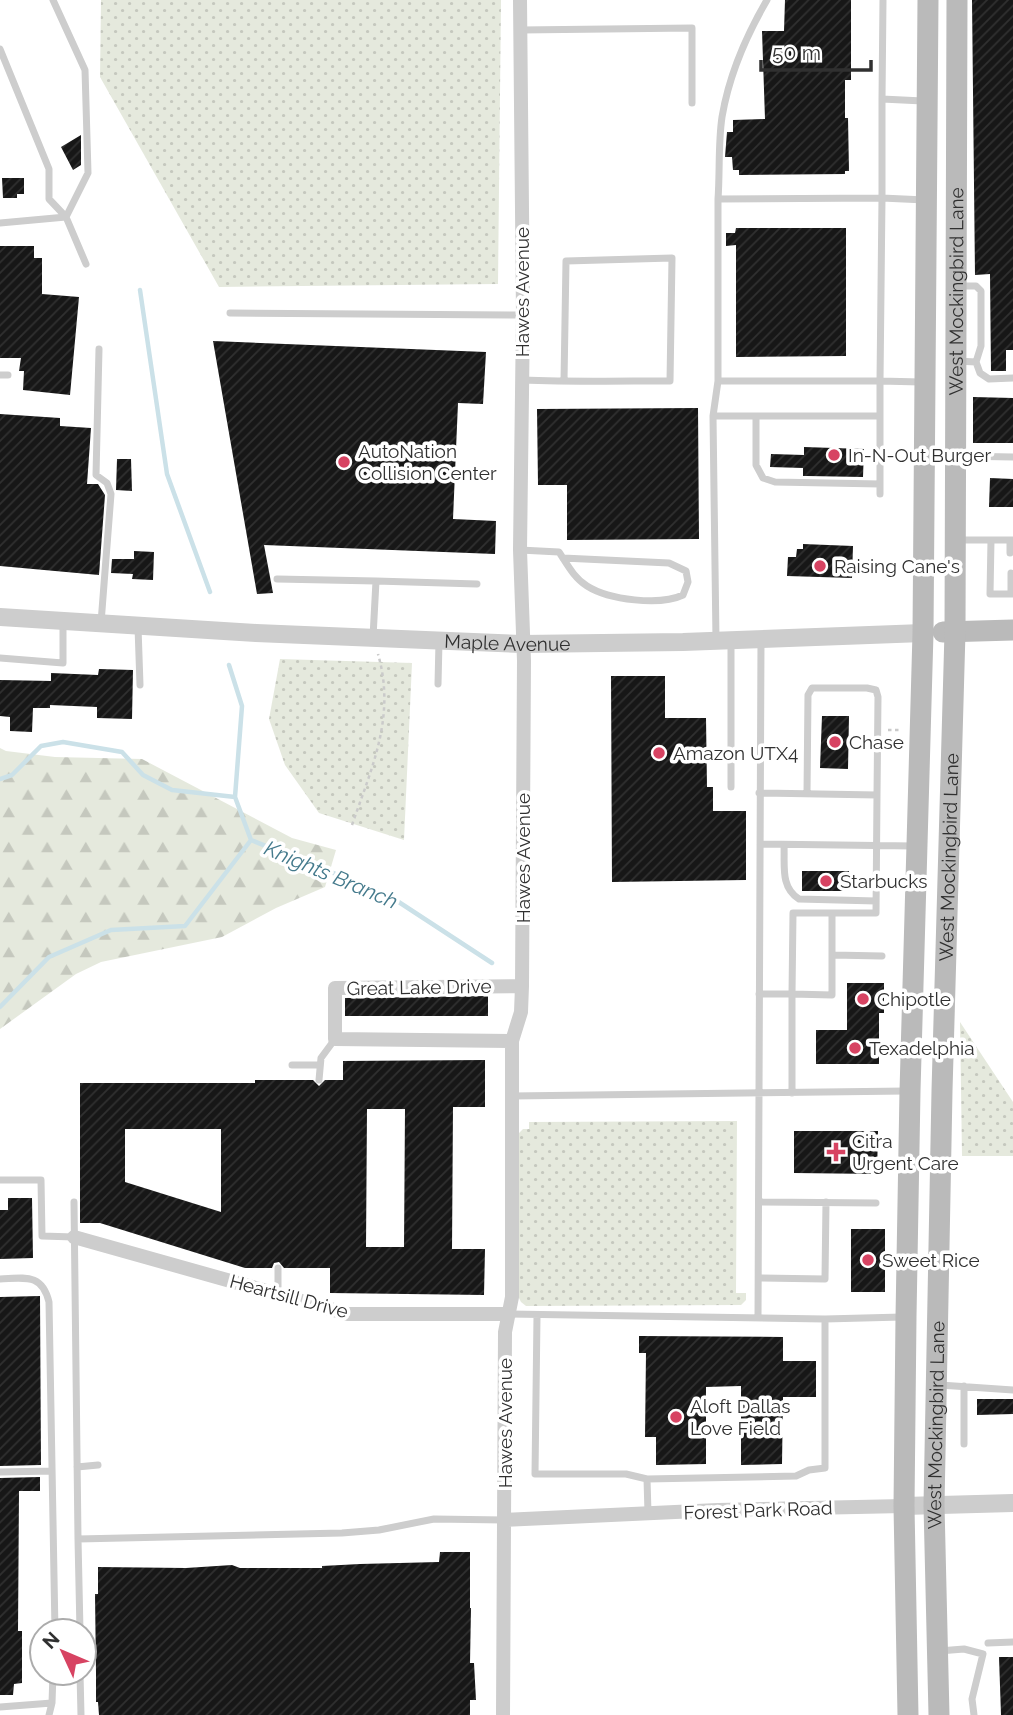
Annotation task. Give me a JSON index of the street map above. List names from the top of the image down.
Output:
{
  "streets": {
    "main road": ["West Mockingbird Lane", "Maple Avenue"],
    "street": [
      "Hawes Avenue",
      "Great Lake Drive",
      "Heartsill Drive",
      "Forest Park Road"
    ]
  },
  "crossings": [
    ["West Mockingbird Lane", "Maple Avenue"],
    ["West Mockingbird Lane", "Forest Park Road"],
    ["Hawes Avenue", "Maple Avenue"],
    ["Hawes Avenue", "Great Lake Drive"],
    ["Hawes Avenue", "Heartsill Drive"],
    ["Hawes Avenue", "Forest Park Road"]
  ],
  "water": ["Knights Branch"],
  "places": {
    "other": [
      "In-N-Out Burger",
      "AutoNation Collision Center",
      "Raising Cane's",
      "Chase",
      "Amazon UTX4",
      "Starbucks",
      "Chipotle",
      "Texadelphia",
      "Sweet Rice",
      "Aloft Dallas Love Field"
    ],
    "health": ["Citra Urgent Care"]
  },
  "scale_bar": "50 m",
  "north": "top left"
}
